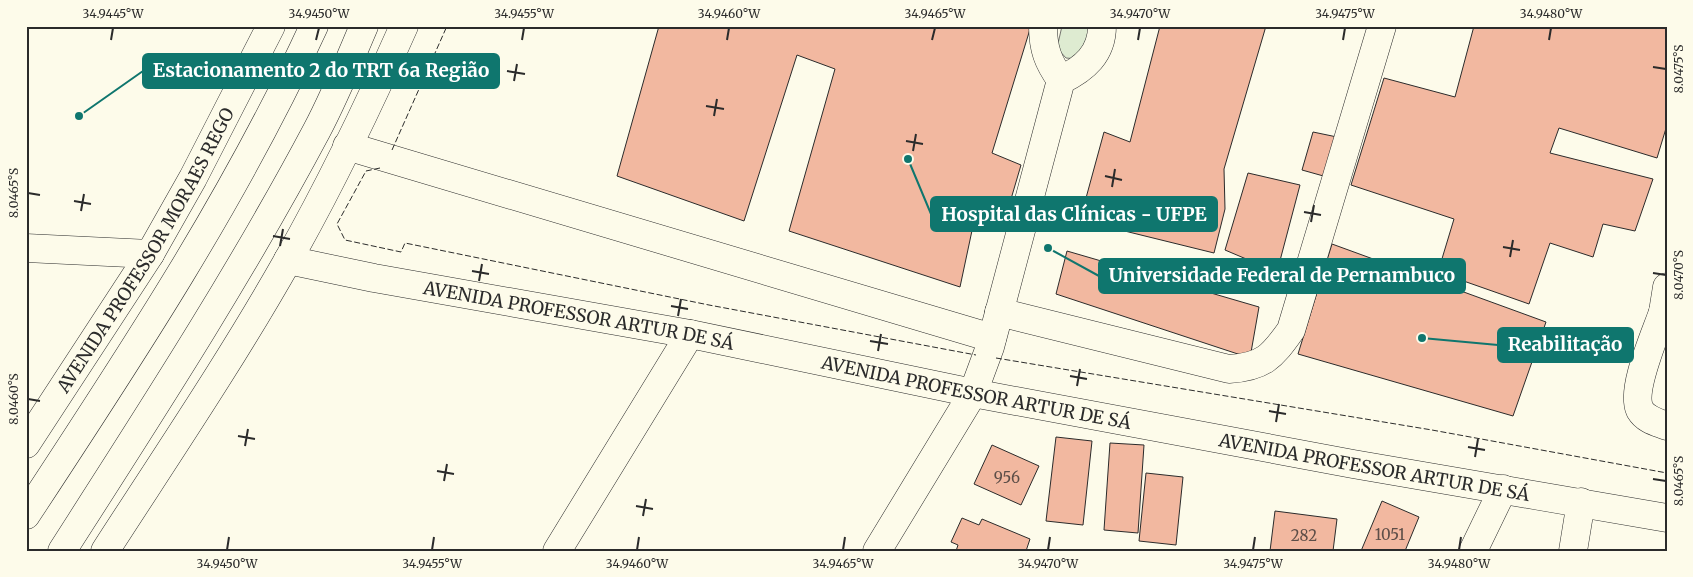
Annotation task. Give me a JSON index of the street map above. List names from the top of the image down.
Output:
{
  "streets": {
    "main road": ["AVENIDA PROFESSOR MORAES REGO", "AVENIDA PROFESSOR ARTUR DE SÁ"]
  },
  "places": [
    "Estacionamento 2 do TRT 6a Região",
    "Hospital das Clínicas - UFPE",
    "Universidade Federal de Pernambuco",
    "Reabilitação"
  ],
  "house_numbers": ["956", "1051", "282"],
  "coordinates": [
    "34.9445°W",
    "34.9450°W",
    "34.9455°W",
    "34.9460°W",
    "34.9465°W",
    "34.9470°W",
    "34.9475°W",
    "34.9480°W",
    "8.0475°S",
    "8.0465°S",
    "8.0470°S",
    "8.0460°S"
  ]
}
